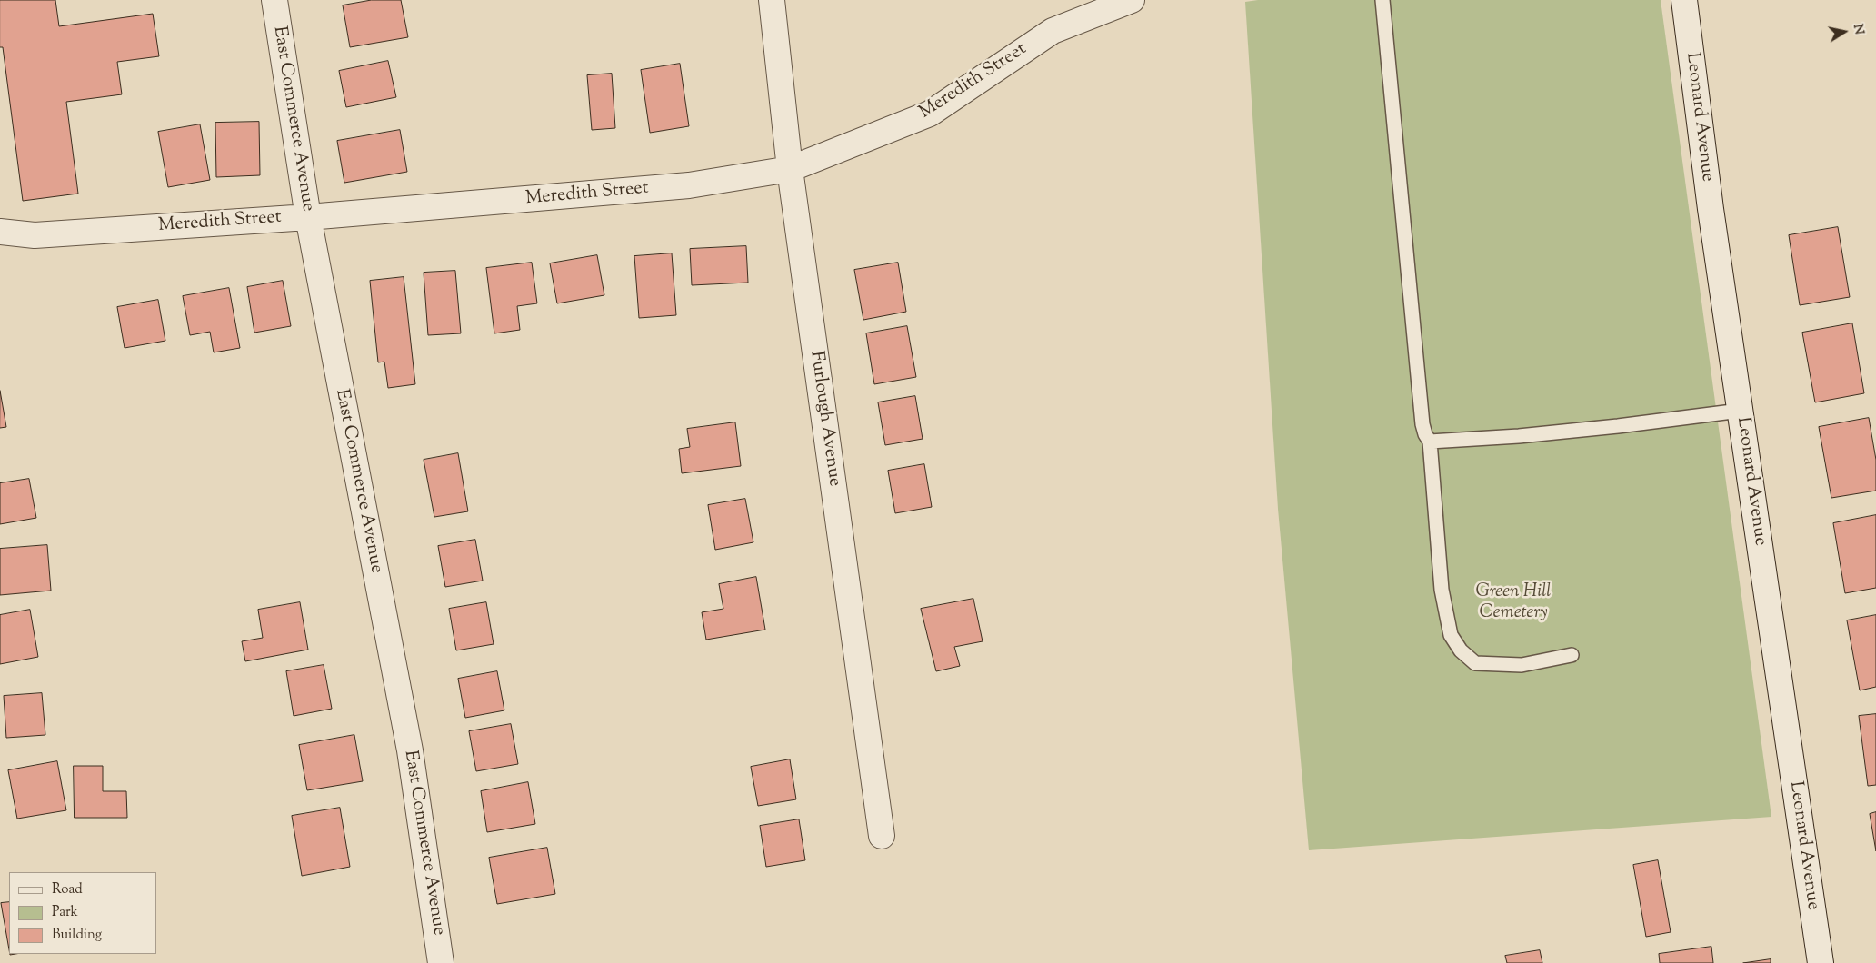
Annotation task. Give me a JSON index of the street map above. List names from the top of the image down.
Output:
{
  "streets": {
    "street": [
      "Meredith Street",
      "Leonard Avenue",
      "East Commerce Avenue",
      "Furlough Avenue"
    ]
  },
  "crossings": [
    ["Meredith Street", "East Commerce Avenue"],
    ["Meredith Street", "Furlough Avenue"]
  ],
  "parks": ["Green Hill Cemetery"],
  "legend": ["Road", "Park", "Building"],
  "north": "right"
}
